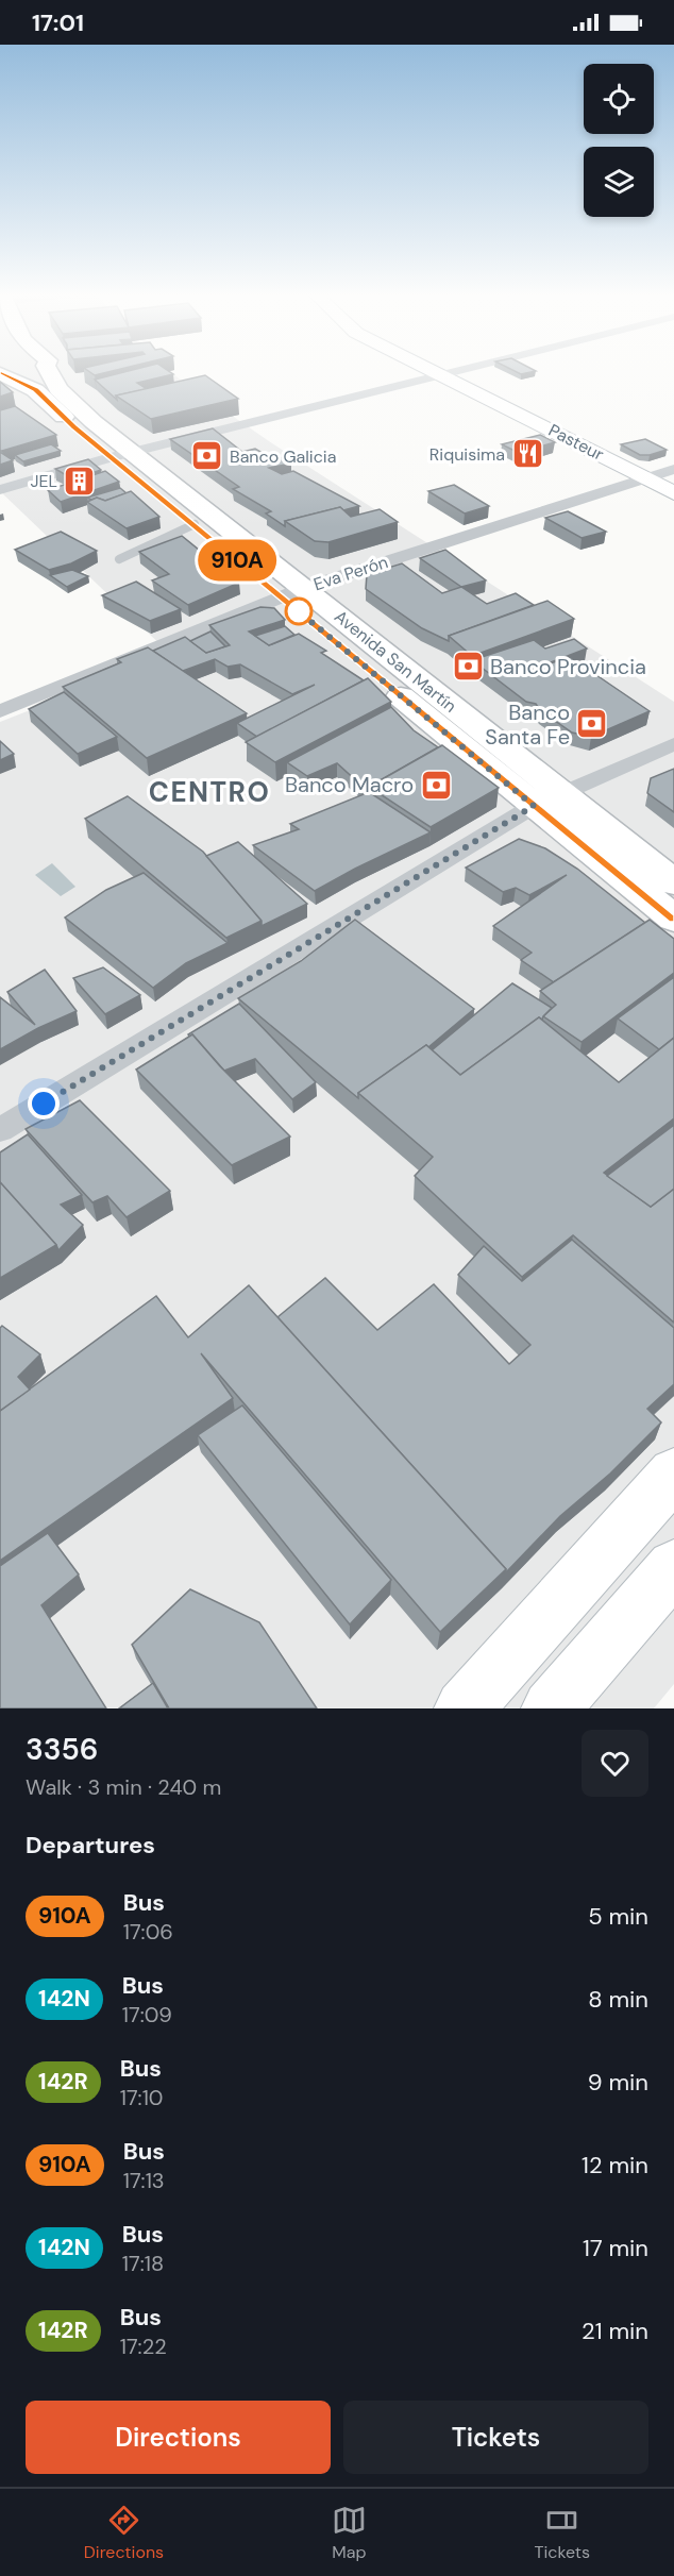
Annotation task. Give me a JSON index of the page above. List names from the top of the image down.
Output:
{
  "streets": {
    "main road": ["Avenida San Martín"],
    "street": ["Pasteur", "Eva Perón"]
  },
  "crossings": [
    ["Pasteur", "Eva Perón"],
    ["Eva Perón", "Avenida San Martín"]
  ],
  "districts": ["CENTRO"],
  "places": {
    "restaurant": ["Riquisima"],
    "bank": [
      "Banco Galicia",
      "Banco Provincia",
      "Banco Santa Fe",
      "Banco Macro"
    ],
    "building": ["JEL"]
  },
  "lines": ["bus line 910A"],
  "page": {
    "status": "17:01",
    "on_map": "910A",
    "heading": [
      ["3356", "Walk · 3 min · 240 m"],
      "Departures"
    ],
    "list": [
      {
        "mark": "910A",
        "name": "Bus",
        "note": "17:06",
        "value": "5 min"
      },
      {
        "mark": "142N",
        "name": "Bus",
        "note": "17:09",
        "value": "8 min"
      },
      {
        "mark": "142R",
        "name": "Bus",
        "note": "17:10",
        "value": "9 min"
      },
      {
        "mark": "910A",
        "name": "Bus",
        "note": "17:13",
        "value": "12 min"
      },
      {
        "mark": "142N",
        "name": "Bus",
        "note": "17:18",
        "value": "17 min"
      },
      {
        "mark": "142R",
        "name": "Bus",
        "note": "17:22",
        "value": "21 min"
      }
    ],
    "buttons": ["Directions", "Tickets"],
    "tabs": ["Directions", "Map", "Tickets"]
  }
}
